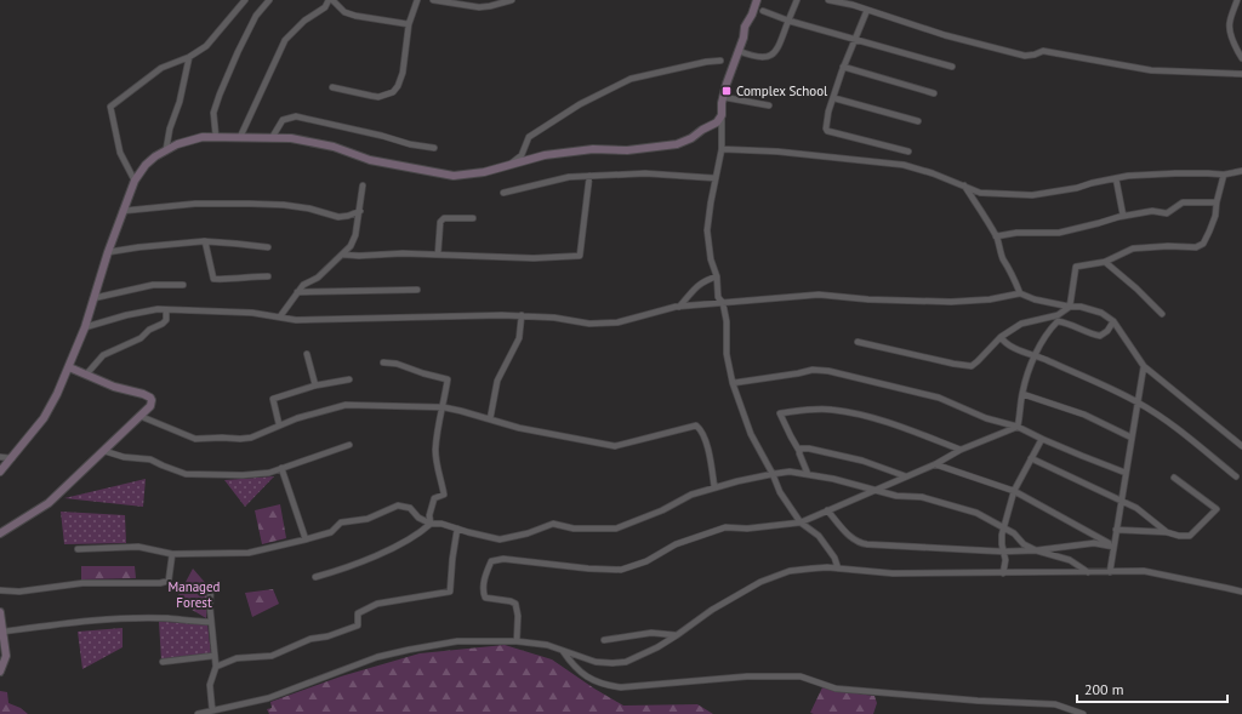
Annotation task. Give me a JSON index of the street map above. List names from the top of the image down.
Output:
{
  "parks": ["Managed Forest"],
  "places": {
    "transit": ["Complex School"]
  },
  "scale_bar": "200 m"
}
